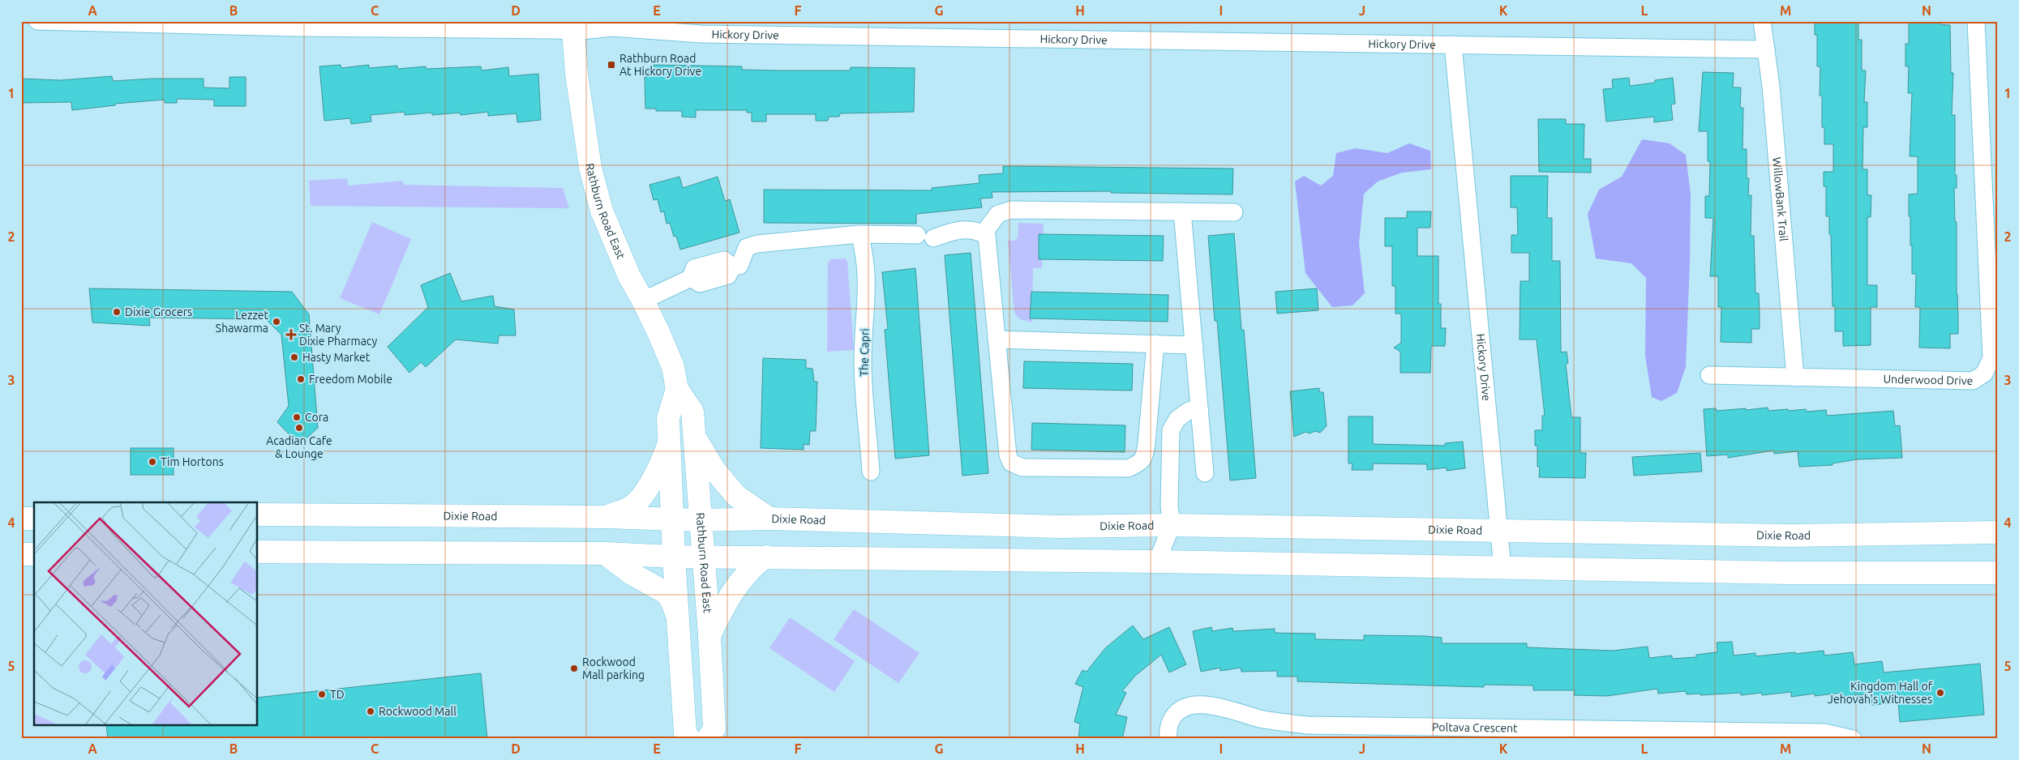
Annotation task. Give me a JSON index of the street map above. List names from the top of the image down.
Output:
{
  "streets": {
    "main road": ["Rathburn Road East", "Dixie Road"],
    "street": [
      "Hickory Drive",
      "WillowBank Trail",
      "The Capri",
      "Underwood Drive",
      "Poltava Crescent"
    ]
  },
  "crossings": [
    ["Hickory Drive", "WillowBank Trail"],
    ["Hickory Drive", "Rathburn Road East"],
    ["Hickory Drive", "Dixie Road"],
    ["WillowBank Trail", "Underwood Drive"],
    ["Rathburn Road East", "Dixie Road"]
  ],
  "places": {
    "transit": ["Rathburn Road At Hickory Drive"],
    "other": [
      "Dixie Grocers",
      "Lezzet Shawarma",
      "Hasty Market",
      "Freedom Mobile",
      "Cora",
      "Acadian Cafe & Lounge",
      "Tim Hortons",
      "Rockwood Mall parking",
      "Kingdom Hall of Jehovah's Witnesses",
      "TD",
      "Rockwood Mall"
    ],
    "health": ["St. Mary Dixie Pharmacy"]
  },
  "grid": {
    "columns": [
      "A",
      "B",
      "C",
      "D",
      "E",
      "F",
      "G",
      "H",
      "I",
      "J",
      "K",
      "L",
      "M",
      "N"
    ],
    "rows": [
      "1",
      "2",
      "3",
      "4",
      "5"
    ]
  }
}
